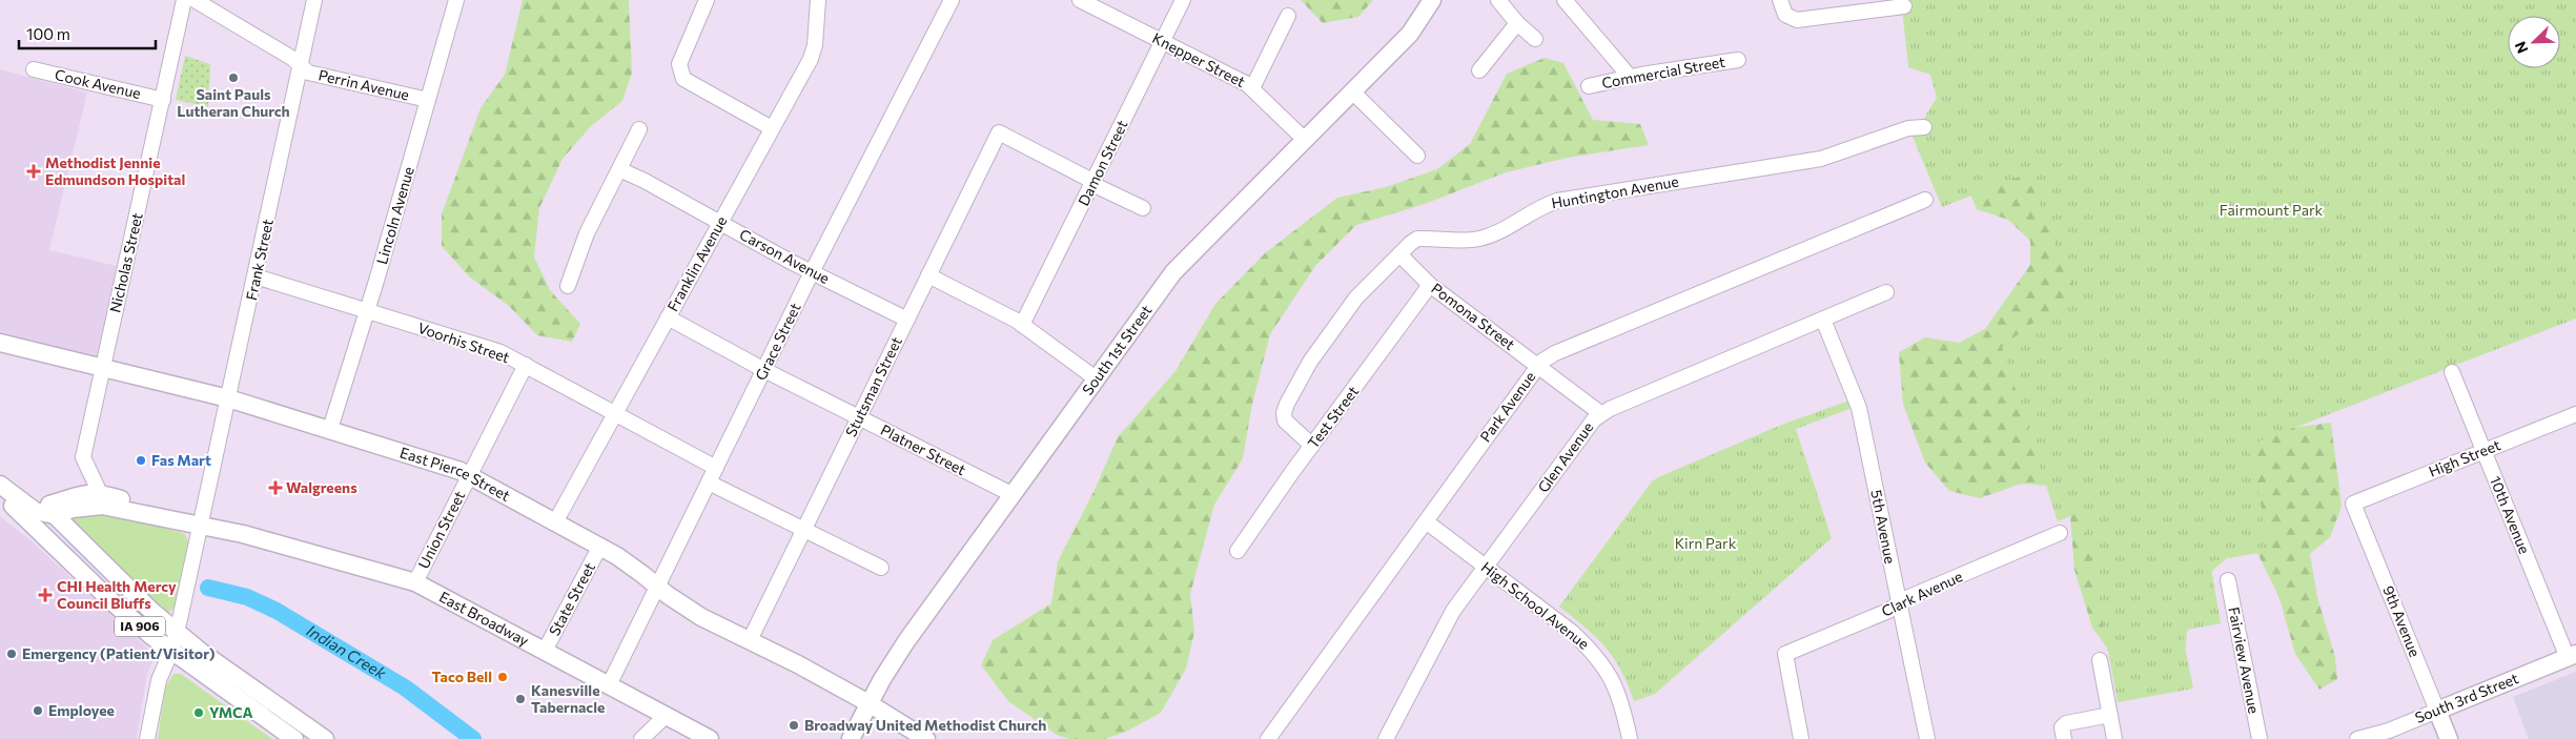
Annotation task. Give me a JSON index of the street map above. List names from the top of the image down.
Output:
{
  "streets": {
    "main road": [
      "South 1st Street",
      "East Pierce Street",
      "East Broadway",
      "9th Avenue",
      "IA 906",
      "South 3rd Street"
    ],
    "street": [
      "Knepper Street",
      "Commercial Street",
      "Cook Avenue",
      "Perrin Avenue",
      "Damon Street",
      "Huntington Avenue",
      "Lincoln Avenue",
      "Carson Avenue",
      "Frank Street",
      "Nicholas Street",
      "Franklin Avenue",
      "Pomona Street",
      "Grace Street",
      "Voorhis Street",
      "Stutsman Street",
      "Park Avenue",
      "Test Street",
      "Platner Street",
      "Glen Avenue",
      "High Street",
      "10th Avenue",
      "5th Avenue",
      "Union Street",
      "Clark Avenue",
      "State Street",
      "High School Avenue",
      "Fairview Avenue"
    ]
  },
  "crossings": [
    ["Knepper Street", "Damon Street"],
    ["Knepper Street", "South 1st Street"],
    ["Cook Avenue", "Nicholas Street"],
    ["Perrin Avenue", "Lincoln Avenue"],
    ["Perrin Avenue", "Frank Street"],
    ["Damon Street", "Stutsman Street"],
    ["Huntington Avenue", "Pomona Street"],
    ["Huntington Avenue", "Test Street"],
    ["Lincoln Avenue", "Voorhis Street"],
    ["Lincoln Avenue", "East Pierce Street"],
    ["Carson Avenue", "Franklin Avenue"],
    ["Carson Avenue", "Grace Street"],
    ["Carson Avenue", "Stutsman Street"],
    ["Frank Street", "Voorhis Street"],
    ["Frank Street", "East Pierce Street"],
    ["Frank Street", "East Broadway"],
    ["Frank Street", "IA 906"],
    ["Nicholas Street", "East Pierce Street"],
    ["Nicholas Street", "East Broadway"],
    ["Franklin Avenue", "Voorhis Street"],
    ["Franklin Avenue", "Platner Street"],
    ["Franklin Avenue", "East Pierce Street"],
    ["Pomona Street", "Park Avenue"],
    ["Pomona Street", "Test Street"],
    ["Pomona Street", "Glen Avenue"],
    ["Grace Street", "Voorhis Street"],
    ["Grace Street", "Platner Street"],
    ["Grace Street", "East Pierce Street"],
    ["Grace Street", "East Broadway"],
    ["Voorhis Street", "Union Street"],
    ["South 1st Street", "Platner Street"],
    ["South 1st Street", "East Pierce Street"],
    ["Stutsman Street", "Platner Street"],
    ["Stutsman Street", "East Pierce Street"],
    ["Park Avenue", "High School Avenue"],
    ["Glen Avenue", "5th Avenue"],
    ["Glen Avenue", "High School Avenue"],
    ["High Street", "10th Avenue"],
    ["High Street", "9th Avenue"],
    ["East Pierce Street", "Union Street"],
    ["East Pierce Street", "State Street"],
    ["10th Avenue", "South 3rd Street"],
    ["5th Avenue", "Clark Avenue"],
    ["Union Street", "East Broadway"],
    ["State Street", "East Broadway"],
    ["East Broadway", "IA 906"],
    ["9th Avenue", "South 3rd Street"]
  ],
  "water": ["Indian Creek"],
  "parks": ["Fairmount Park", "Kirn Park"],
  "places": {
    "other": [
      "Saint Pauls Lutheran Church",
      "Fas Mart",
      "Emergency (Patient/Visitor)",
      "Taco Bell",
      "Kanesville Tabernacle",
      "Employee",
      "YMCA",
      "Broadway United Methodist Church"
    ],
    "health": ["Methodist Jennie Edmundson Hospital", "Walgreens", "CHI Health Mercy Council Bluffs"]
  },
  "scale_bar": "100 m",
  "north": "bottom left"
}
